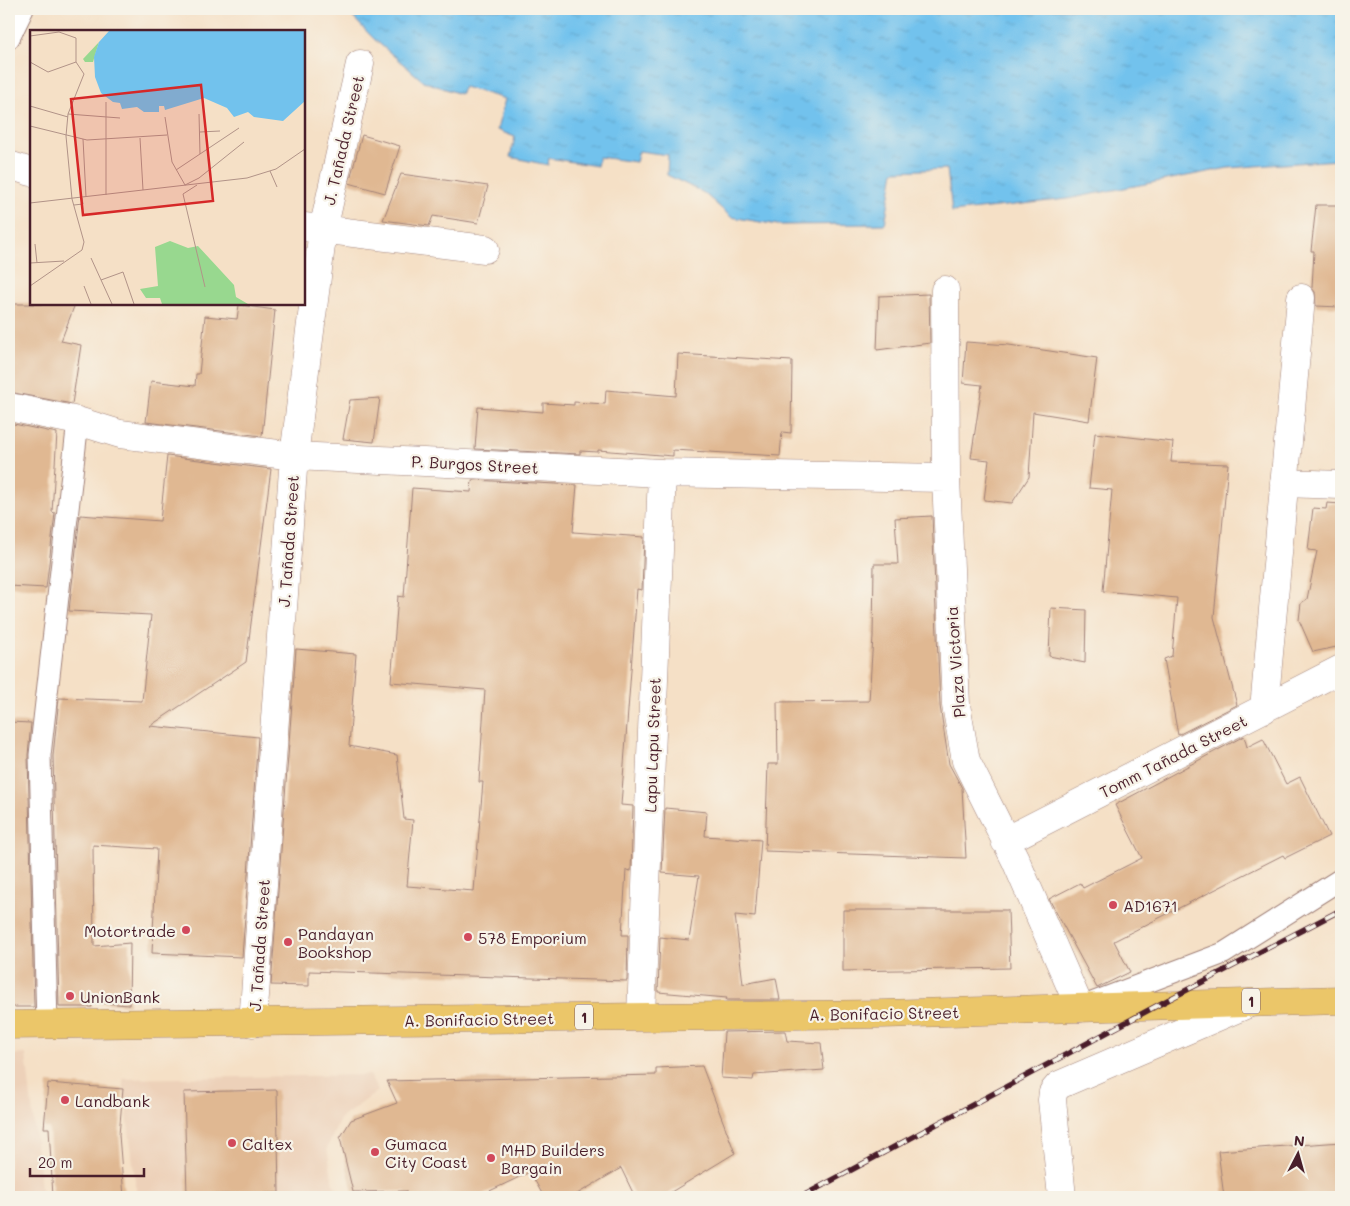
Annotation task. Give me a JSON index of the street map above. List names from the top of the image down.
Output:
{
  "streets": {
    "main road": ["1", "A. Bonifacio Street"],
    "street": [
      "J. Tañada Street",
      "P. Burgos Street",
      "Plaza Victoria",
      "Lapu Lapu Street",
      "Tomm Tañada Street"
    ]
  },
  "crossings": [
    ["J. Tañada Street", "P. Burgos Street"],
    ["J. Tañada Street", "A. Bonifacio Street"],
    ["P. Burgos Street", "Plaza Victoria"],
    ["P. Burgos Street", "Lapu Lapu Street"],
    ["Plaza Victoria", "Tomm Tañada Street"],
    ["Plaza Victoria", "A. Bonifacio Street"],
    ["Lapu Lapu Street", "A. Bonifacio Street"],
    ["1", "A. Bonifacio Street"]
  ],
  "places": [
    "AD1671",
    "Motortrade",
    "578 Emporium",
    "Pandayan Bookshop",
    "UnionBank",
    "Landbank",
    "Caltex",
    "Gumaca City Coast",
    "MHD Builders Bargain"
  ],
  "scale_bar": "20 m",
  "north": "top"
}
